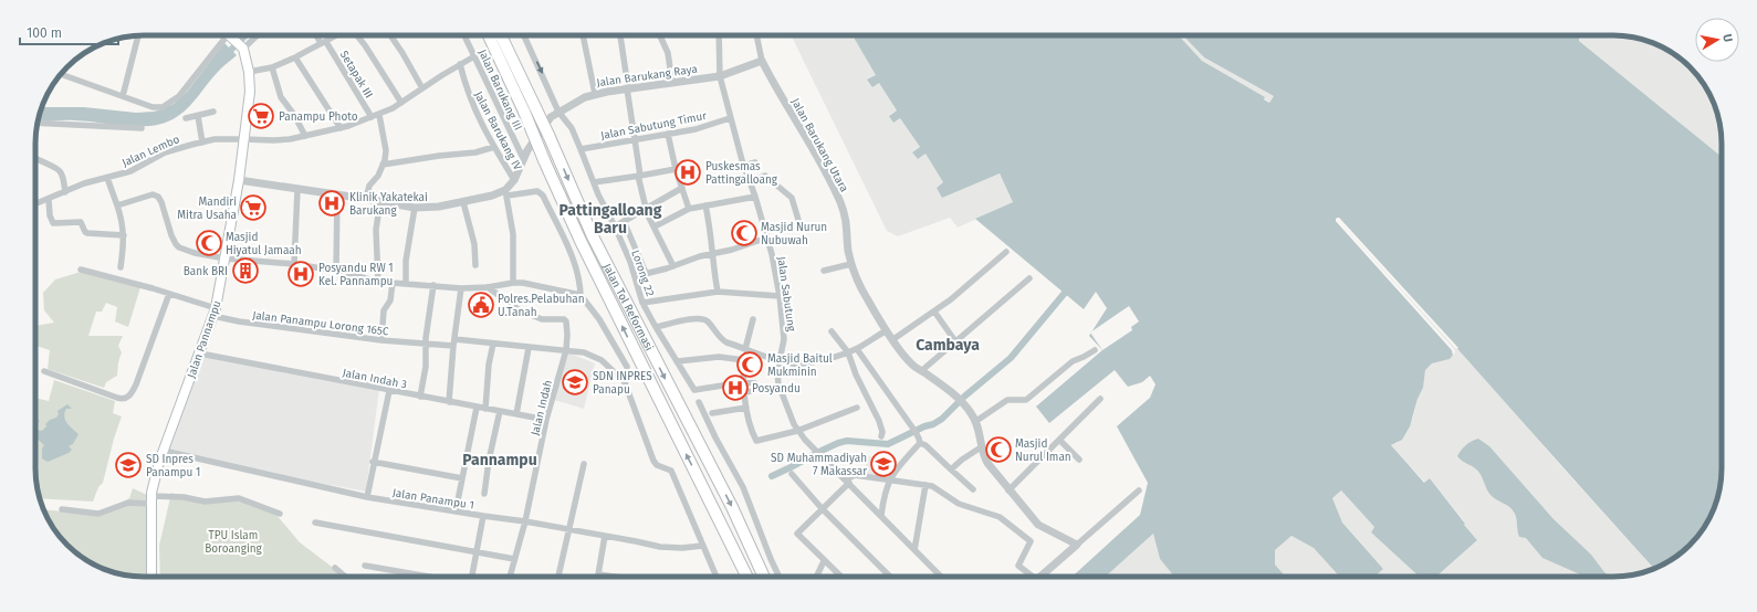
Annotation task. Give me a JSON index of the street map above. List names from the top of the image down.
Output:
{
  "streets": {
    "highway": ["Jalan Tol Reformasi"],
    "main road": ["Jalan Pannampu"],
    "street": [
      "Setapak III",
      "Jalan Barukang Raya",
      "Jalan Barukang III",
      "Jalan Sabutung Timur",
      "Jalan Barukang IV",
      "Jalan Barukang Utara",
      "Jalan Lembo",
      "Lorong 22",
      "Jalan Sabutung",
      "Jalan Panampu Lorong 165C",
      "Jalan Indah 3",
      "Jalan Indah",
      "Jalan Panampu 1"
    ]
  },
  "crossings": [
    ["Setapak III", "Jalan Lembo"],
    ["Jalan Barukang Raya", "Jalan Barukang III"],
    ["Jalan Barukang Raya", "Jalan Barukang IV"],
    ["Jalan Barukang Raya", "Jalan Barukang Utara"],
    ["Jalan Barukang Raya", "Lorong 22"],
    ["Jalan Barukang Raya", "Jalan Sabutung"],
    ["Jalan Barukang III", "Jalan Lembo"],
    ["Jalan Sabutung Timur", "Lorong 22"],
    ["Jalan Sabutung Timur", "Jalan Sabutung"],
    ["Jalan Barukang IV", "Jalan Lembo"],
    ["Jalan Lembo", "Jalan Pannampu"],
    ["Jalan Panampu Lorong 165C", "Jalan Pannampu"],
    ["Jalan Panampu Lorong 165C", "Jalan Indah"],
    ["Jalan Panampu Lorong 165C", "Jalan Panampu 1"],
    ["Jalan Pannampu", "Jalan Indah 3"],
    ["Jalan Pannampu", "Jalan Panampu 1"],
    ["Jalan Indah 3", "Jalan Indah"],
    ["Jalan Indah", "Jalan Panampu 1"]
  ],
  "districts": ["Pattingalloang Baru", "Cambaya", "Pannampu"],
  "parks": ["TPU Islam Boroanging"],
  "places": {
    "supermarket": ["Panampu Photo", "Mandiri Mitra Usaha"],
    "hospital": [
      "Puskesmas Pattingalloang",
      "Klinik Yakatekai Barukang",
      "Posyandu RW 1 Kel. Pannampu",
      "Posyandu"
    ],
    "mosque": [
      "Masjid Nurun Nubuwah",
      "Masjid Hiyatul Jamaah",
      "Masjid Baitul Mukminin",
      "Masjid Nurul Iman"
    ],
    "building": ["Bank BRI"],
    "public building": ["Polres.Pelabuhan U.Tanah"],
    "school or university": ["SDN INPRES Panapu", "SD Muhammadiyah 7 Makassar", "SD Inpres Panampu 1"]
  },
  "scale_bar": "100 m",
  "north": "right"
}
